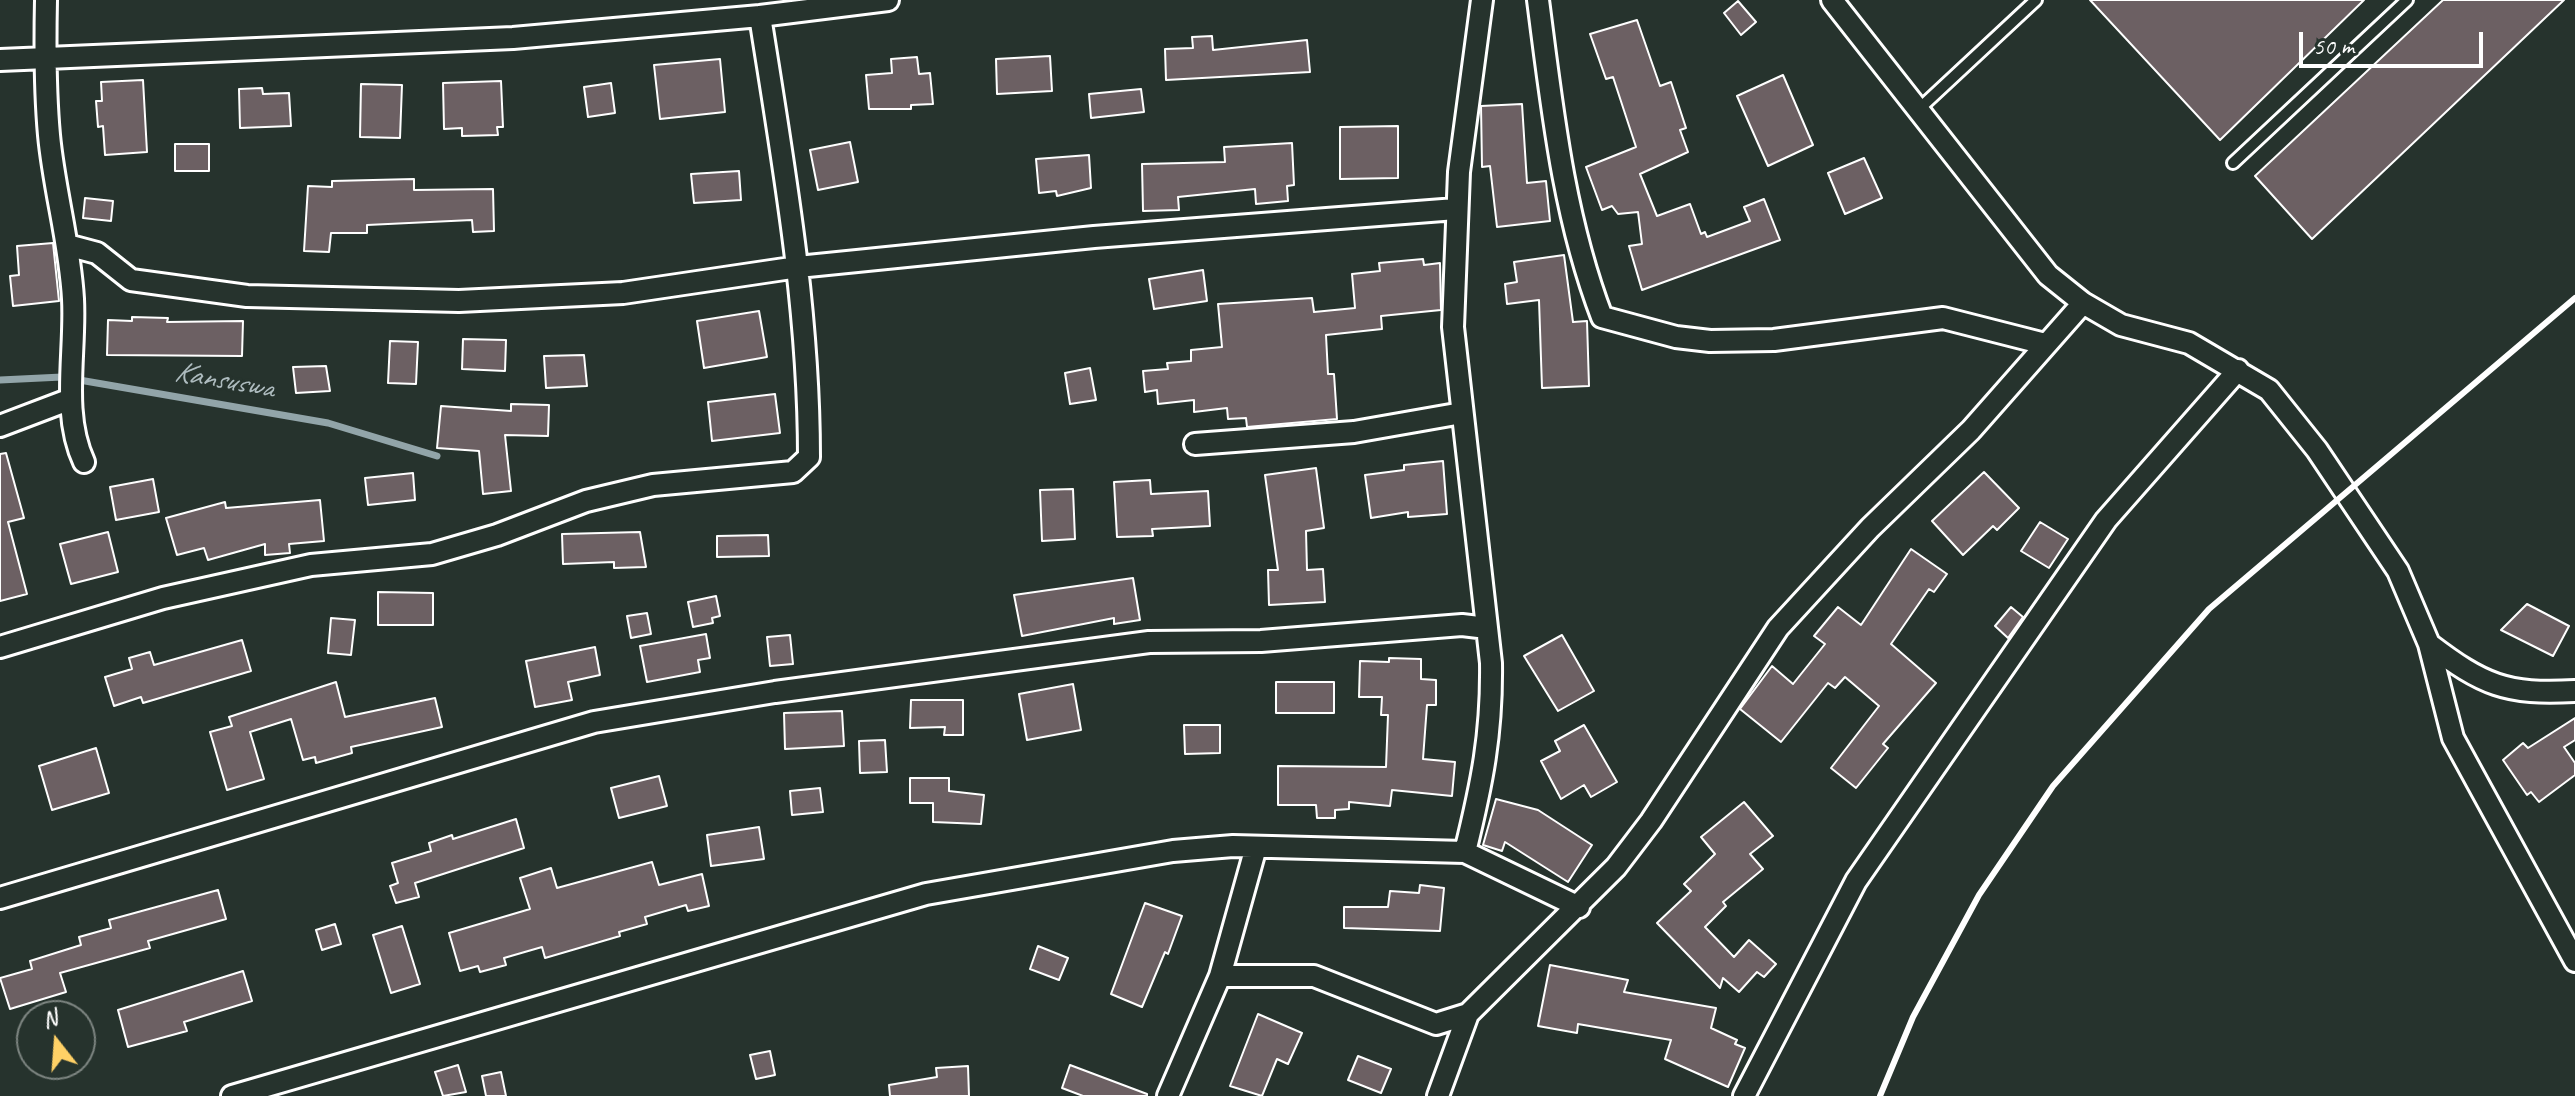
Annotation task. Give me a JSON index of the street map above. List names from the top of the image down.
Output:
{
  "water": ["Kansuswa"],
  "scale_bar": "50 m",
  "north": "top"
}
